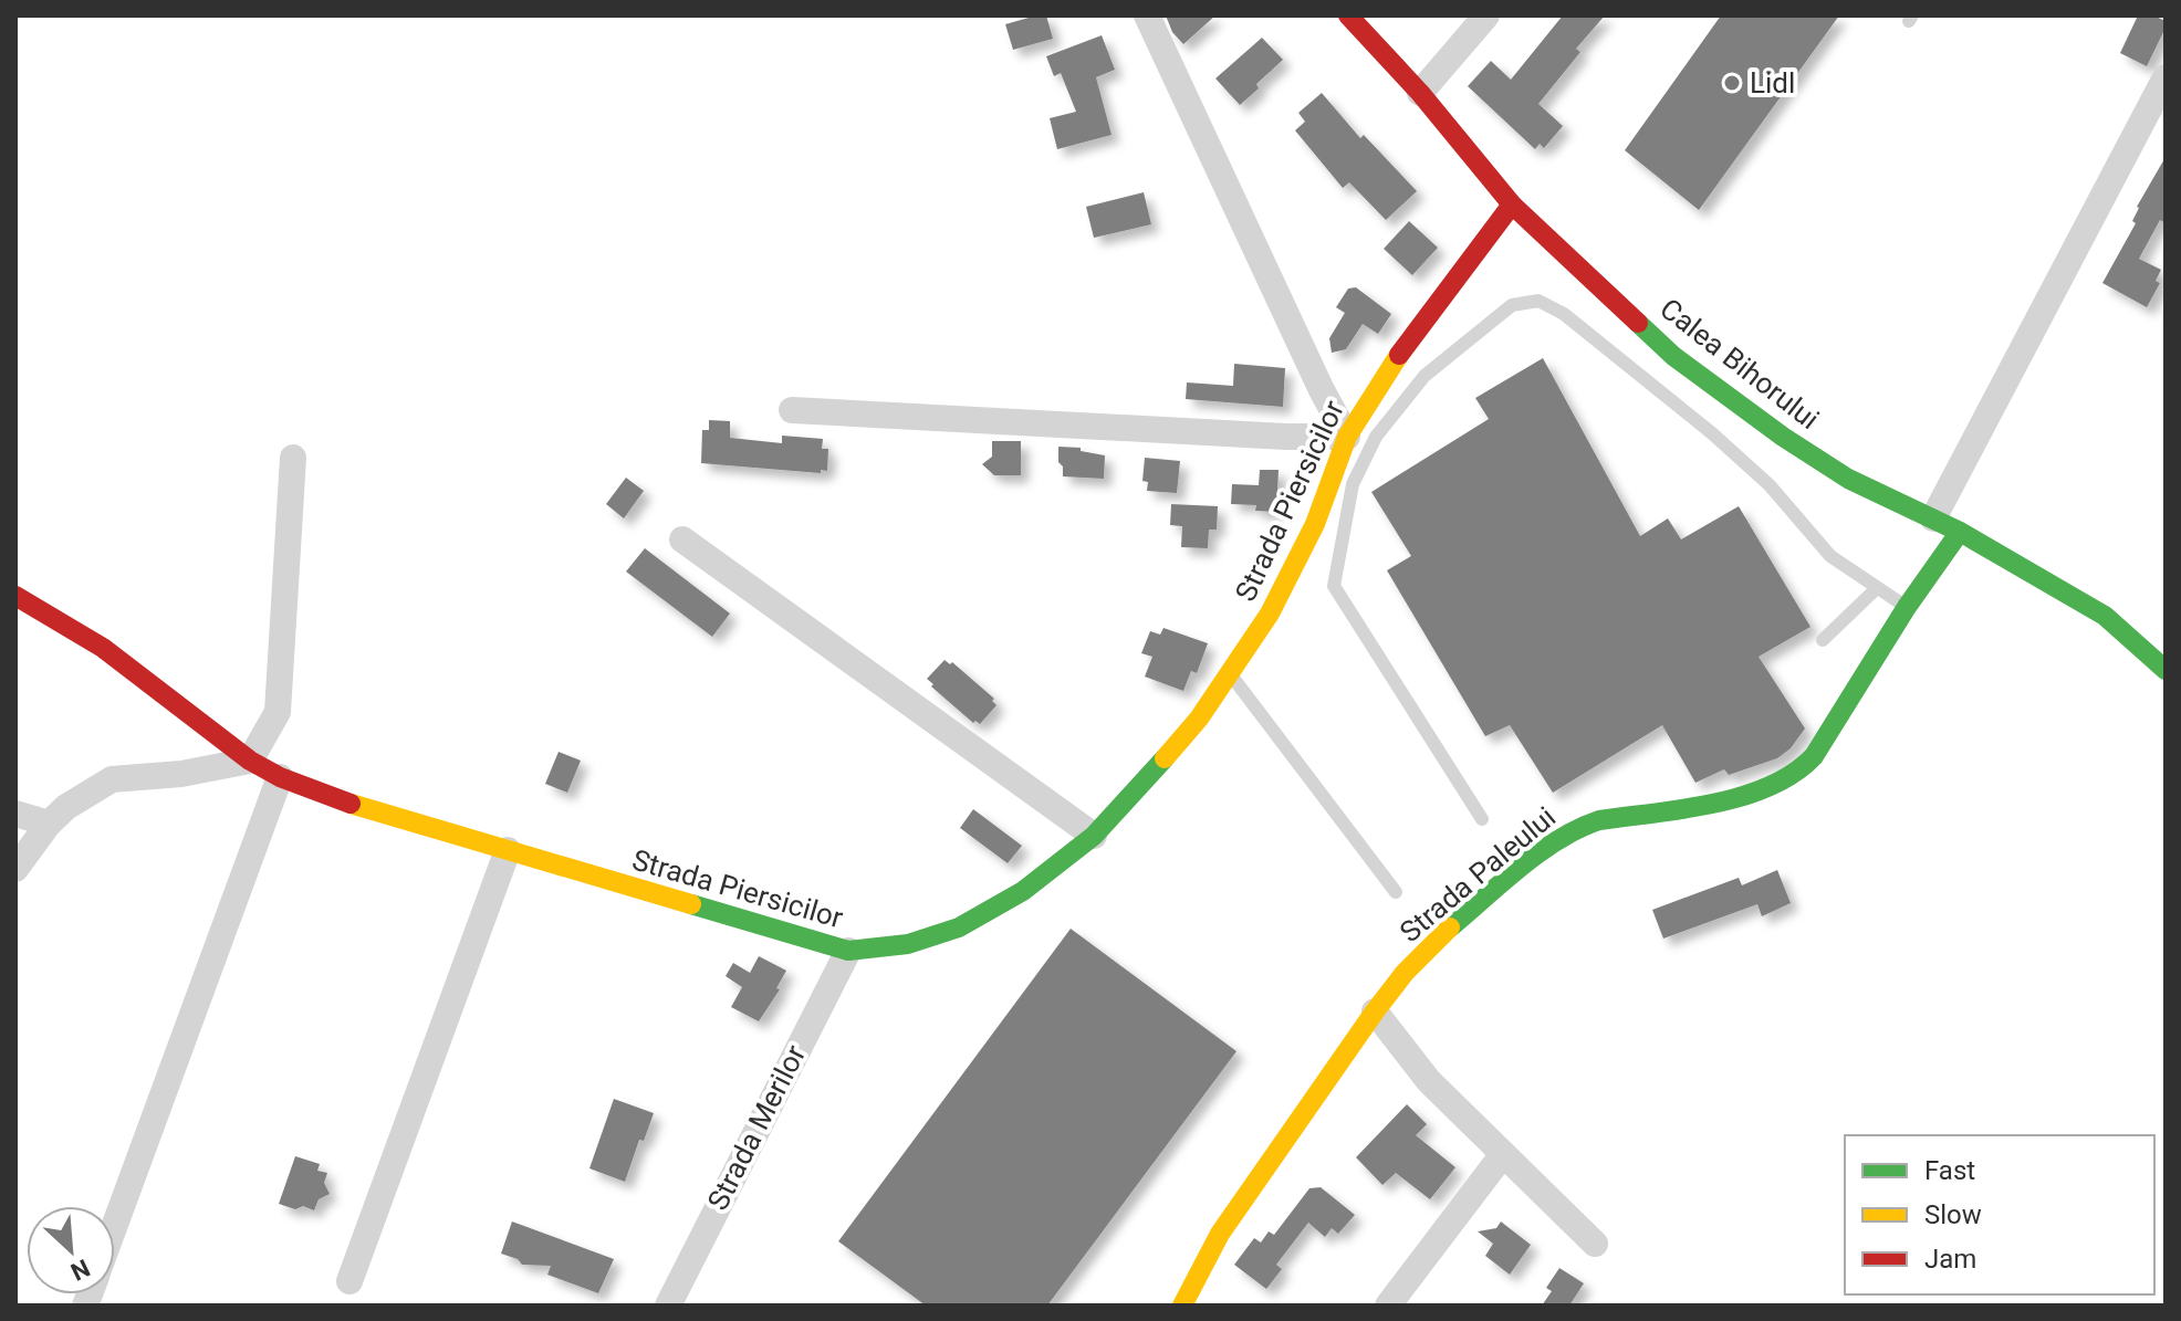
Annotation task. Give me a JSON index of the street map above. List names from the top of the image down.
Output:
{
  "streets": {
    "street": [
      "Calea Bihorului",
      "Strada Piersicilor",
      "Strada Paleului",
      "Strada Merilor"
    ]
  },
  "crossings": [
    ["Calea Bihorului", "Strada Piersicilor"],
    ["Calea Bihorului", "Strada Paleului"],
    ["Strada Piersicilor", "Strada Merilor"]
  ],
  "places": ["Lidl"],
  "legend": ["Fast", "Slow", "Jam"],
  "north": "bottom right"
}
